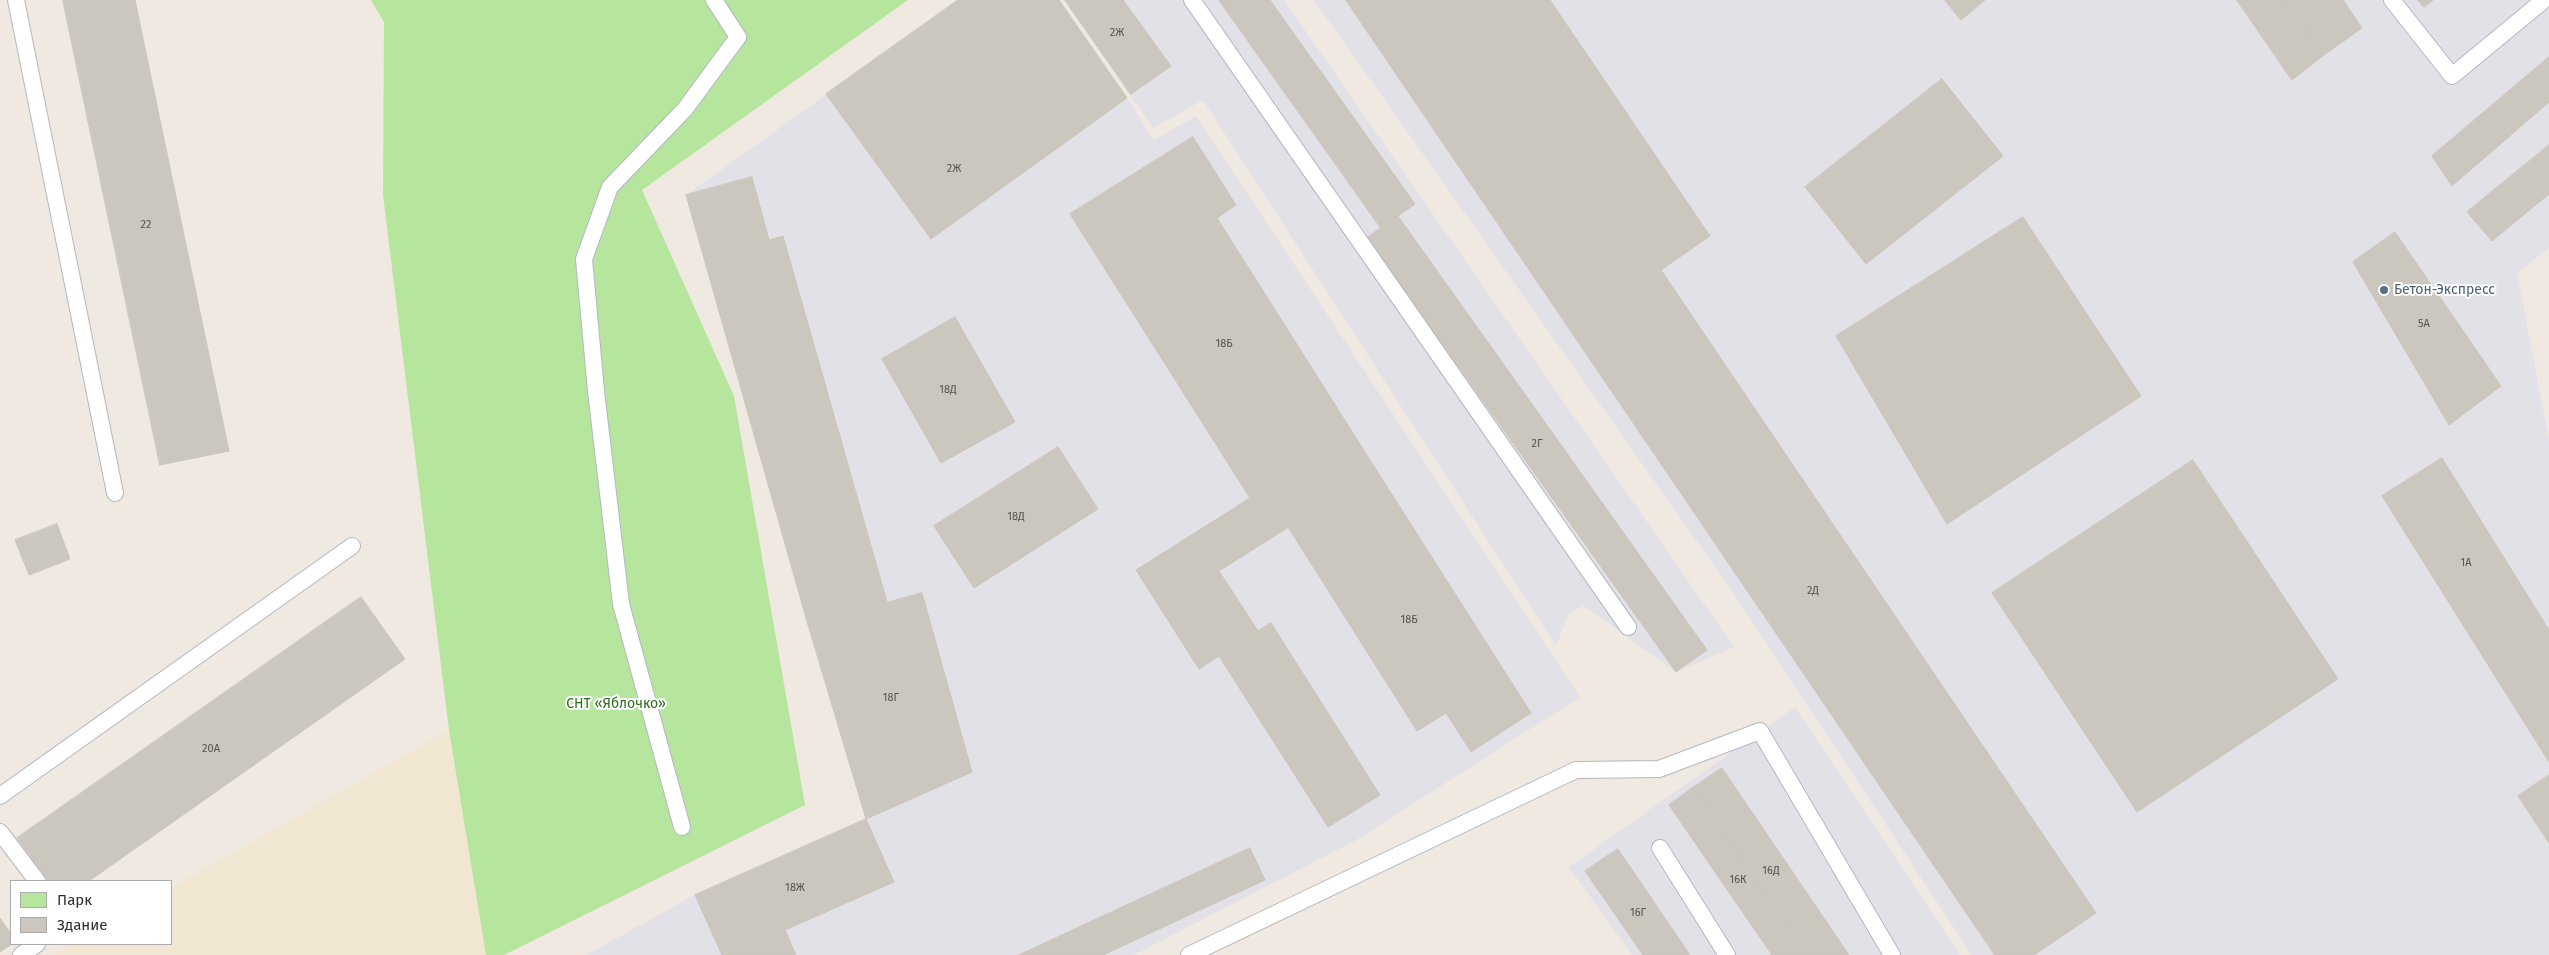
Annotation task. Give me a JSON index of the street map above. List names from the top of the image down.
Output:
{
  "parks": ["СНТ «Яблочко»"],
  "places": ["Бетон-Экспресс"],
  "house_numbers": [
    "2Ж",
    "2Ж",
    "22",
    "5А",
    "18Б",
    "18Д",
    "2Г",
    "18Д",
    "1А",
    "2Д",
    "18Б",
    "18Г",
    "20А",
    "16Д",
    "16К",
    "18Ж",
    "16Г"
  ],
  "legend": ["Парк", "Здание"]
}
